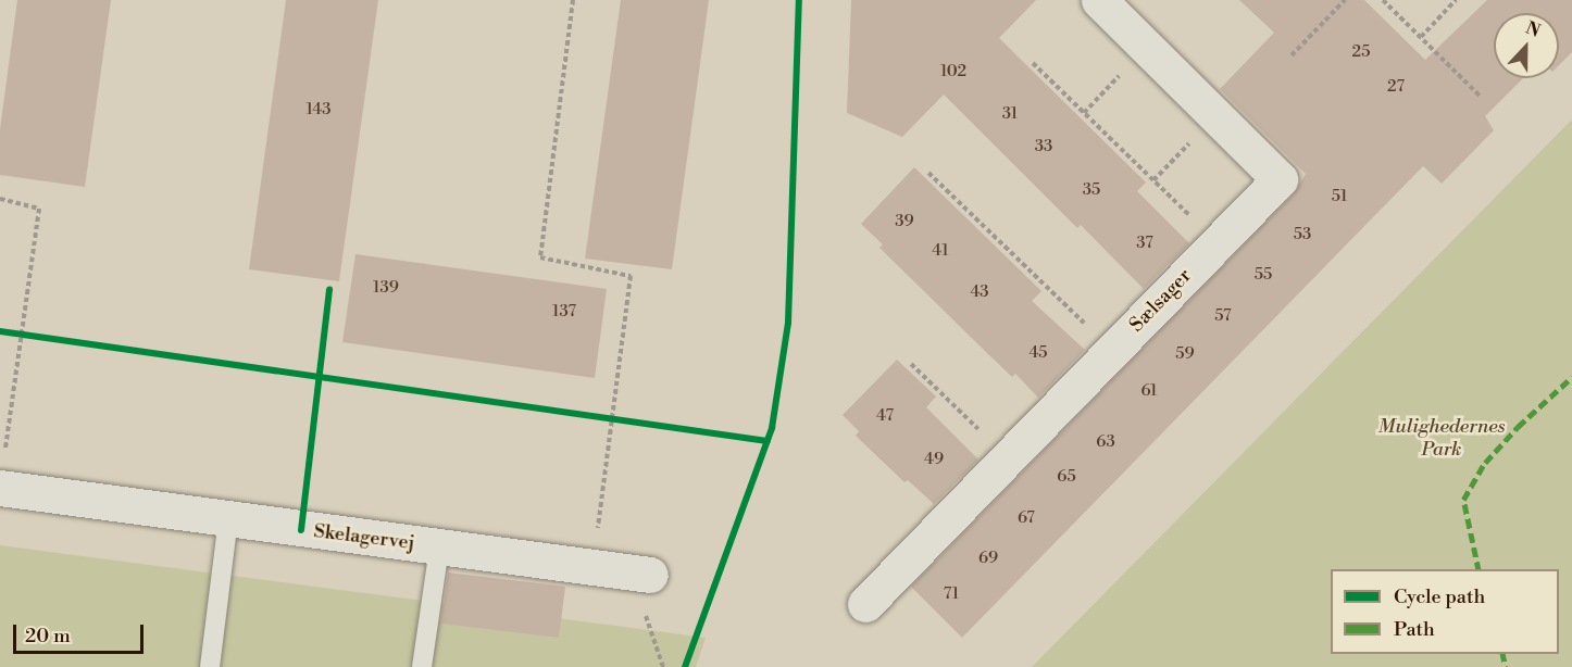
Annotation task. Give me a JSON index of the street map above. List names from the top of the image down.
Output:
{
  "streets": {
    "street": ["Sælsager", "Skelagervej"]
  },
  "parks": ["Mulighedernes Park"],
  "house_numbers": [
    "25",
    "102",
    "27",
    "143",
    "31",
    "33",
    "35",
    "51",
    "39",
    "53",
    "37",
    "41",
    "55",
    "139",
    "43",
    "137",
    "57",
    "45",
    "59",
    "61",
    "47",
    "63",
    "49",
    "65",
    "67",
    "69",
    "71"
  ],
  "legend": ["Cycle path", "Path"],
  "scale_bar": "20 m",
  "north": "top"
}
